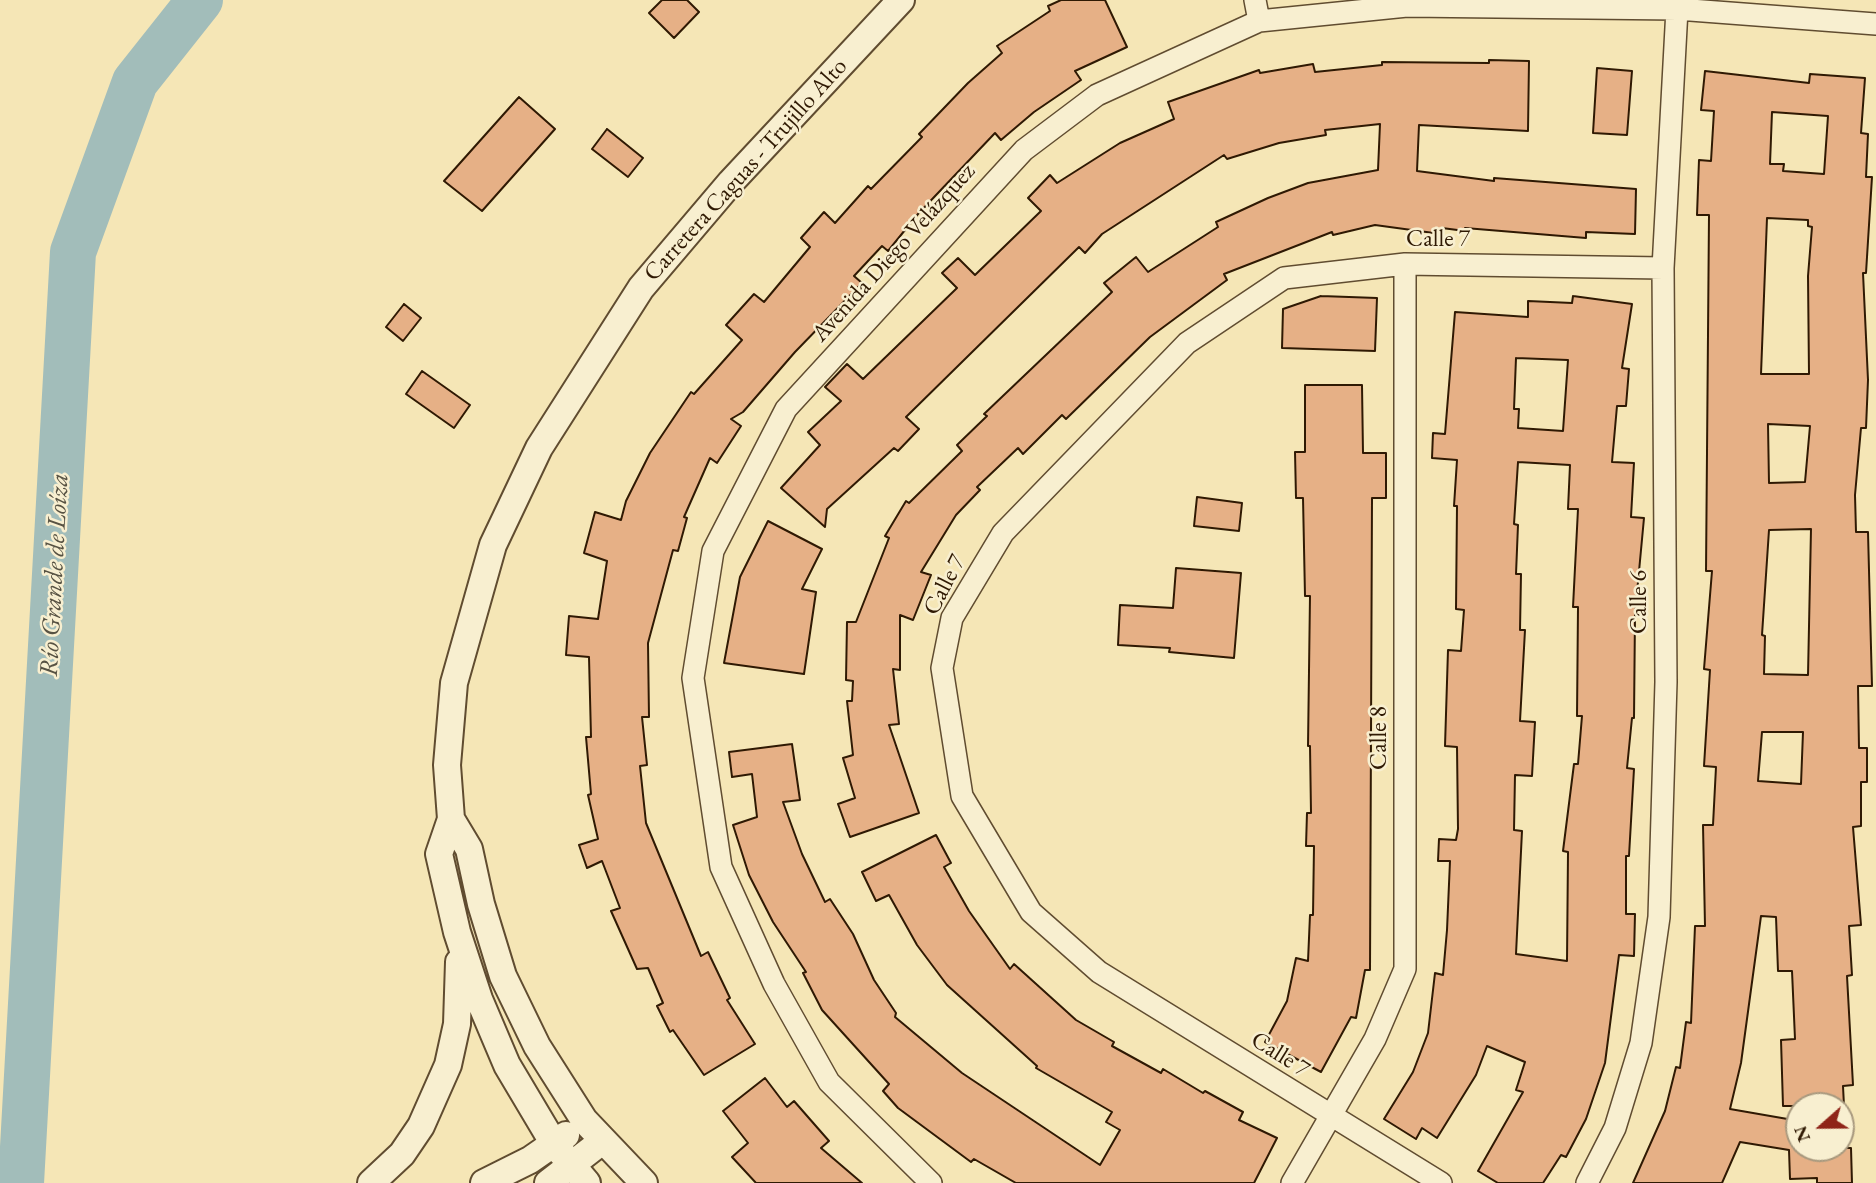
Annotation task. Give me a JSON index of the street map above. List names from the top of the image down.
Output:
{
  "streets": {
    "street": [
      "Carretera Caguas - Trujillo Alto",
      "Calle 7",
      "Avenida Diego Velázquez",
      "Calle 6",
      "Calle 8"
    ]
  },
  "crossings": [
    ["Calle 7", "Calle 6"],
    ["Calle 7", "Calle 8"],
    ["Avenida Diego Velázquez", "Calle 6"]
  ],
  "water": ["Río Grande de Loíza"],
  "north": "left"
}
